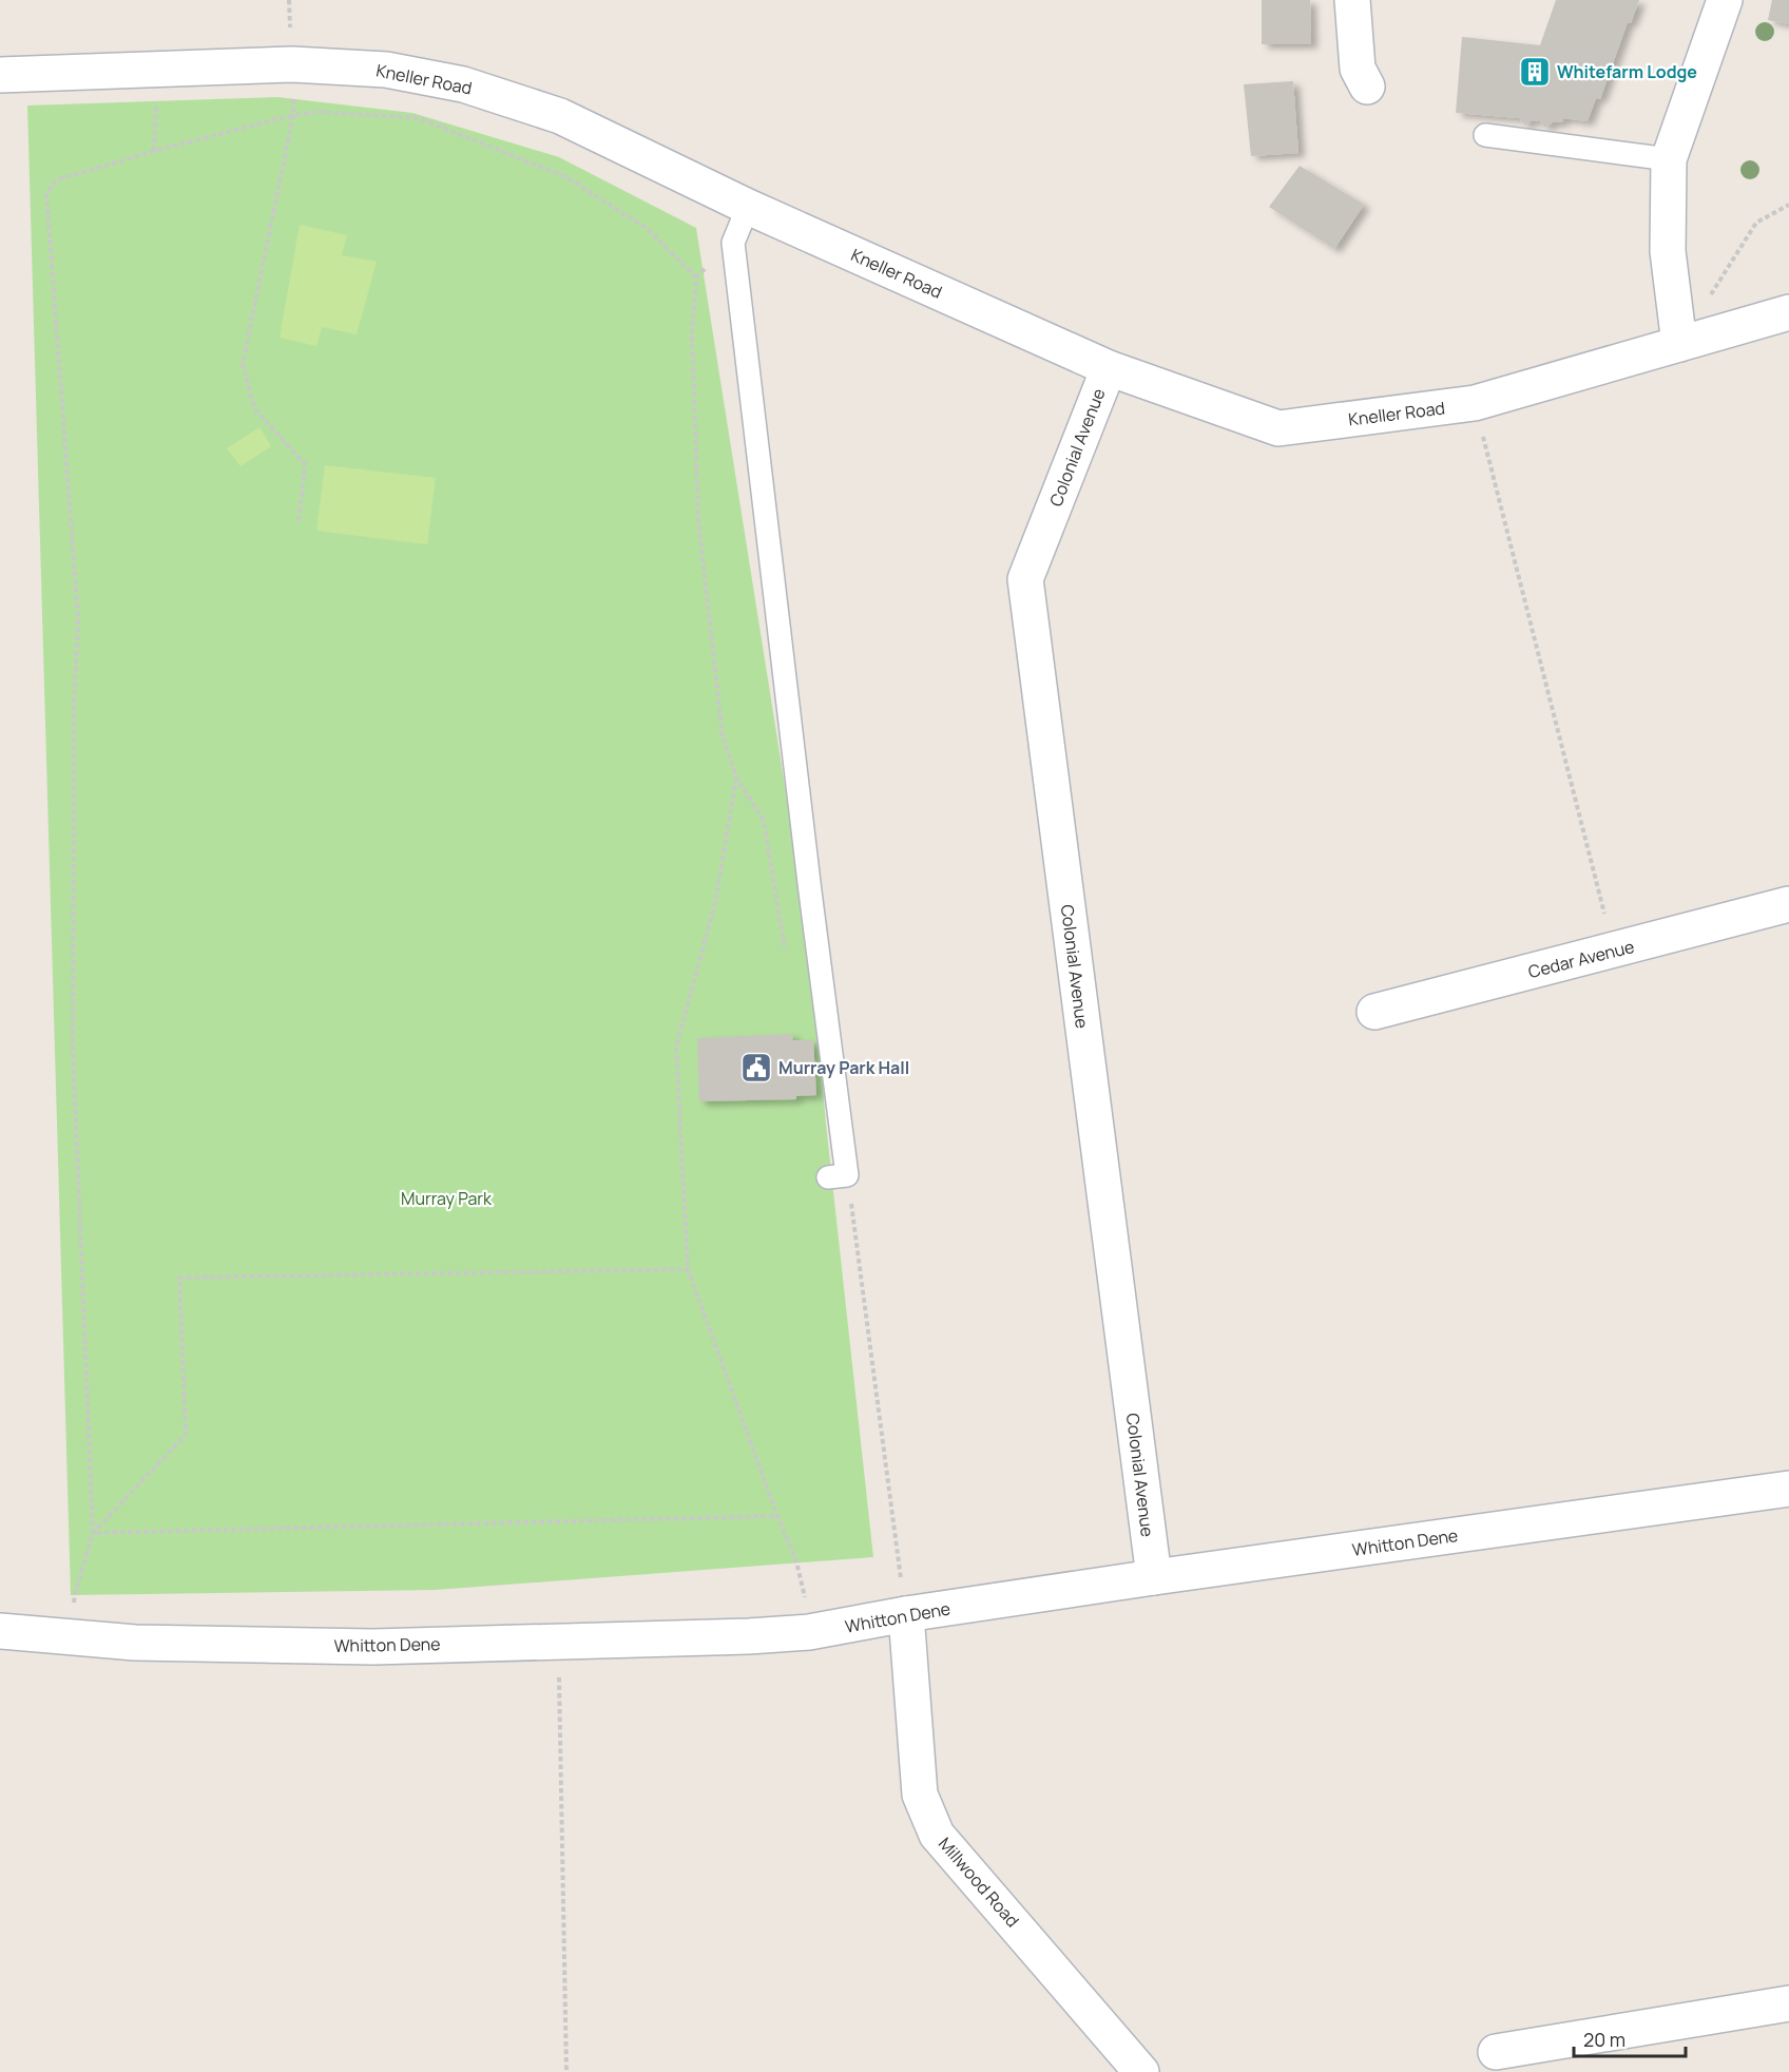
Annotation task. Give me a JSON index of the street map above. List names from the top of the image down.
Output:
{
  "streets": {
    "street": [
      "Kneller Road",
      "Colonial Avenue",
      "Cedar Avenue",
      "Whitton Dene",
      "Millwood Road"
    ]
  },
  "crossings": [
    ["Kneller Road", "Colonial Avenue"],
    ["Colonial Avenue", "Whitton Dene"],
    ["Whitton Dene", "Millwood Road"]
  ],
  "parks": ["Murray Park"],
  "places": {
    "building": ["Whitefarm Lodge"],
    "public building": ["Murray Park Hall"]
  },
  "scale_bar": "20 m"
}
